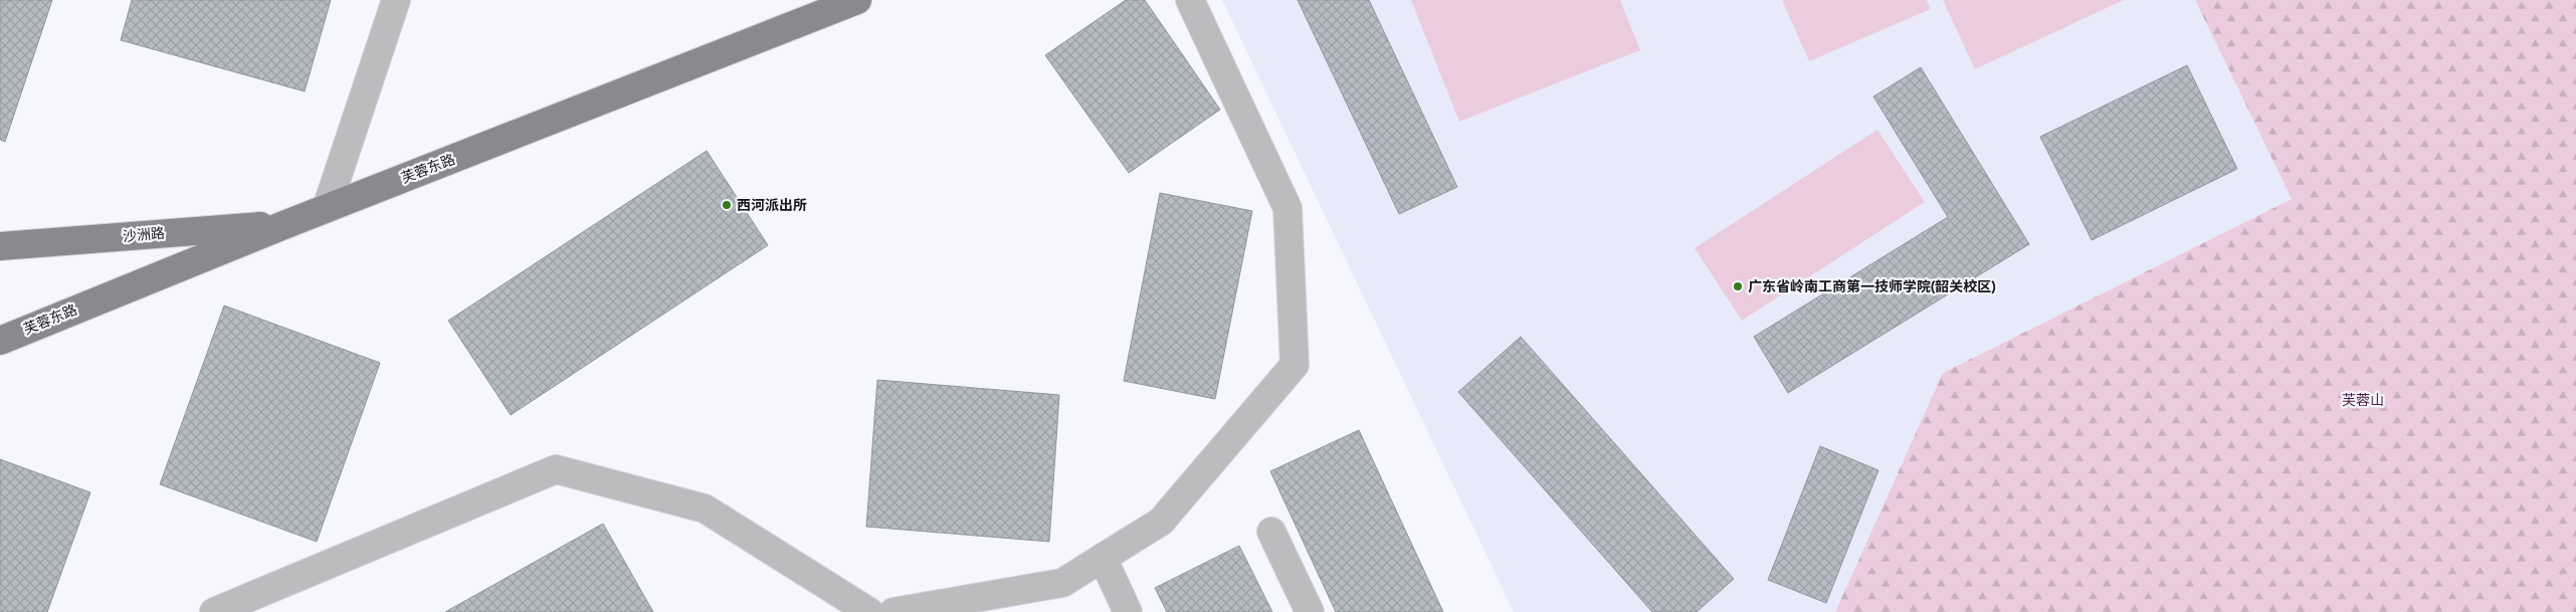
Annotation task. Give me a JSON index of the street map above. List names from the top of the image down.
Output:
{
  "streets": {
    "main road": ["芙蓉东路", "沙洲路"]
  },
  "crossings": [
    ["芙蓉东路", "沙洲路"]
  ],
  "parks": ["芙蓉山"],
  "places": ["西河派出所", "广东省岭南工商第一技师学院(韶关校区)"]
}
